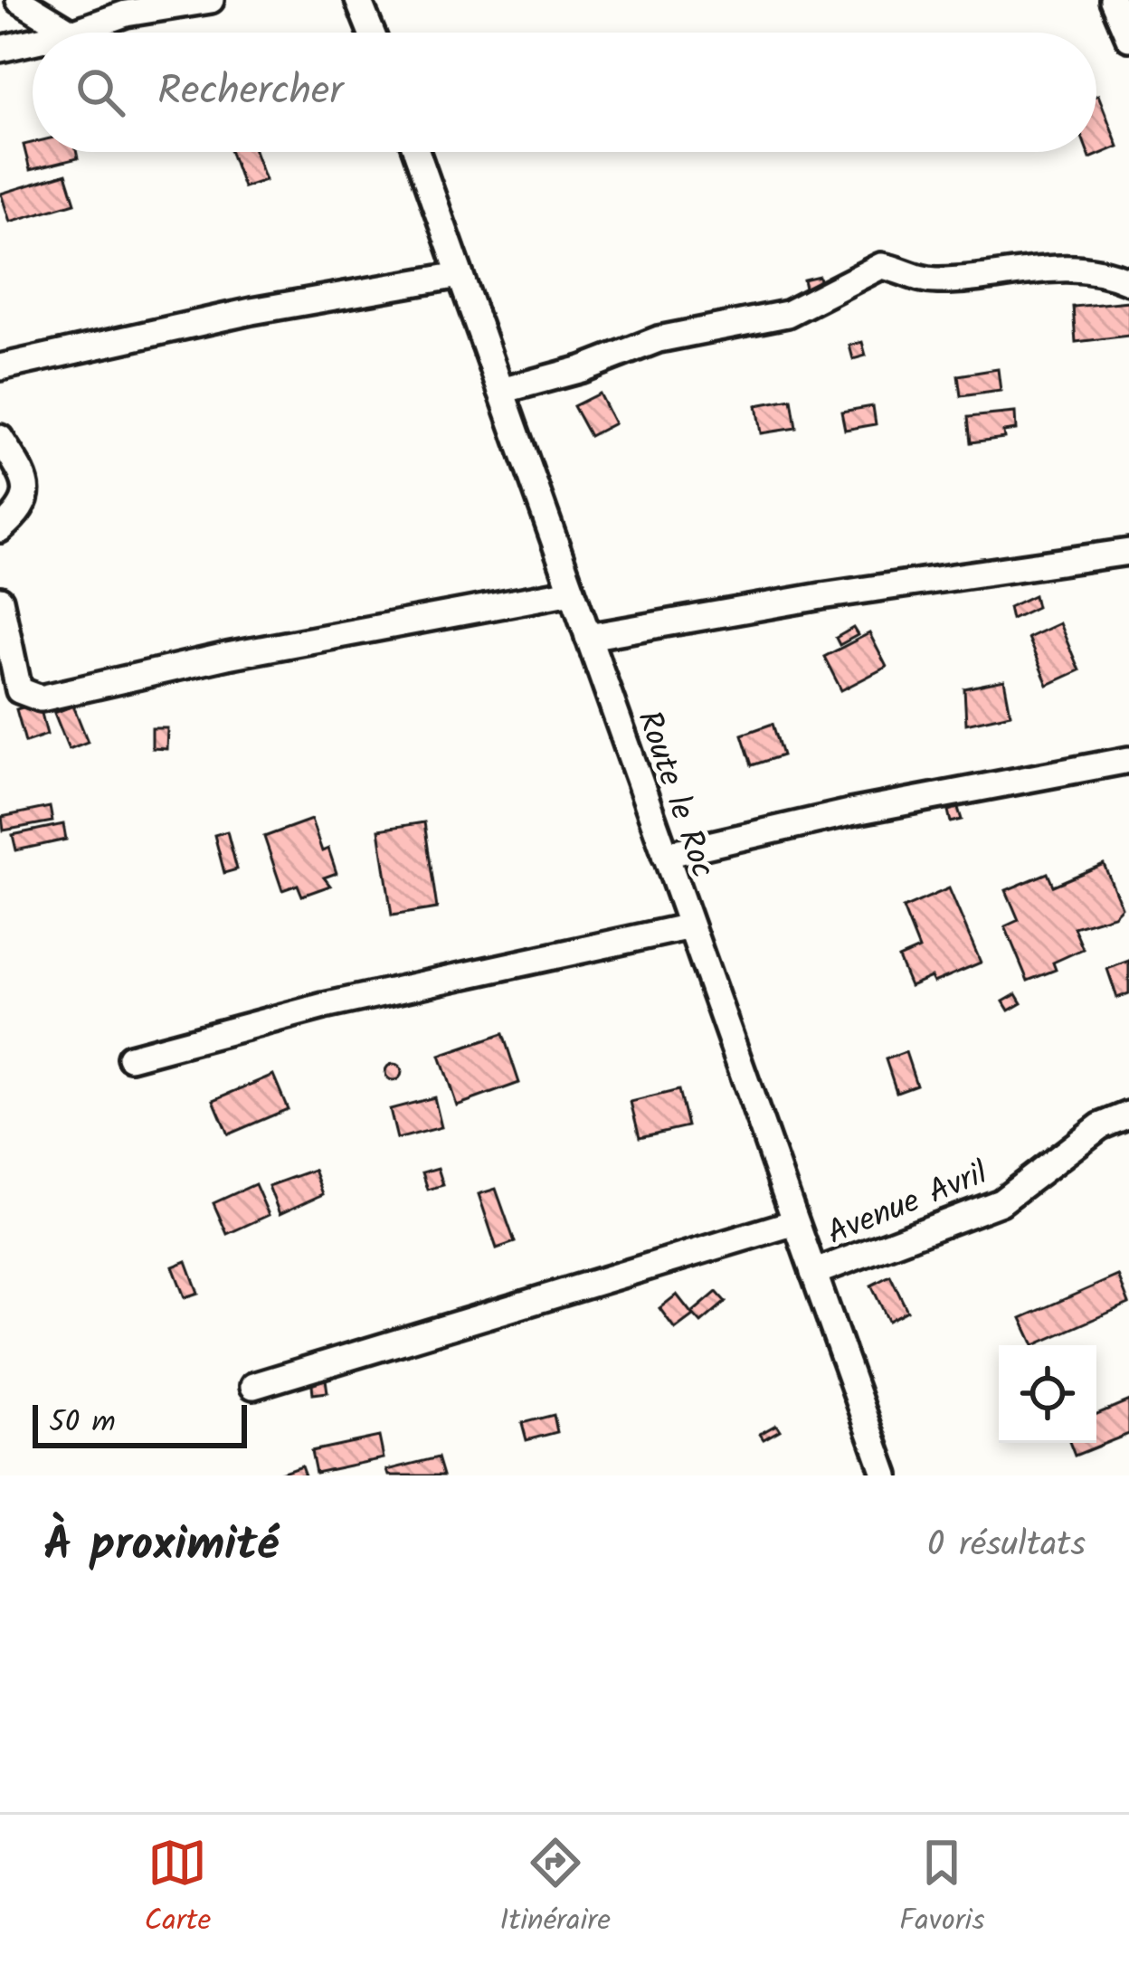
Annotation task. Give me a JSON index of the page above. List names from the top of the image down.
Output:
{
  "streets": {
    "street": ["Route le Roc", "Avenue Avril"]
  },
  "crossings": [
    ["Route le Roc", "Avenue Avril"]
  ],
  "scale_bar": "50 m",
  "page": {
    "search": "Rechercher",
    "scale": "50 m",
    "heading": ["À proximité", "0 résultats"],
    "nav": ["Carte", "Itinéraire", "Favoris"]
  }
}
